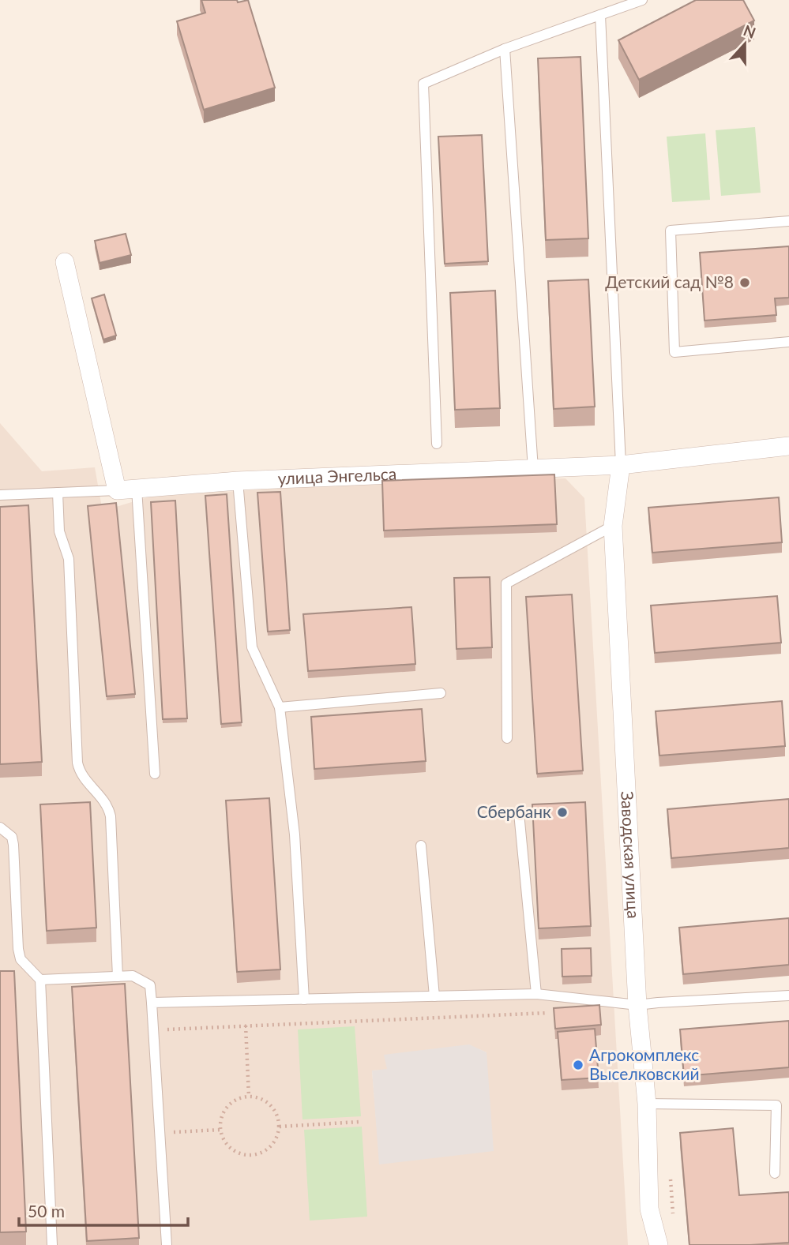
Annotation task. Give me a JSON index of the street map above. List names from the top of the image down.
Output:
{
  "streets": {
    "street": ["улица Энгельса", "Заводская улица"]
  },
  "crossings": [
    ["улица Энгельса", "Заводская улица"]
  ],
  "places": ["Детский сад №8", "Сбербанк", "Агрокомплекс Выселковский"],
  "scale_bar": "50 m",
  "north": "top"
}
